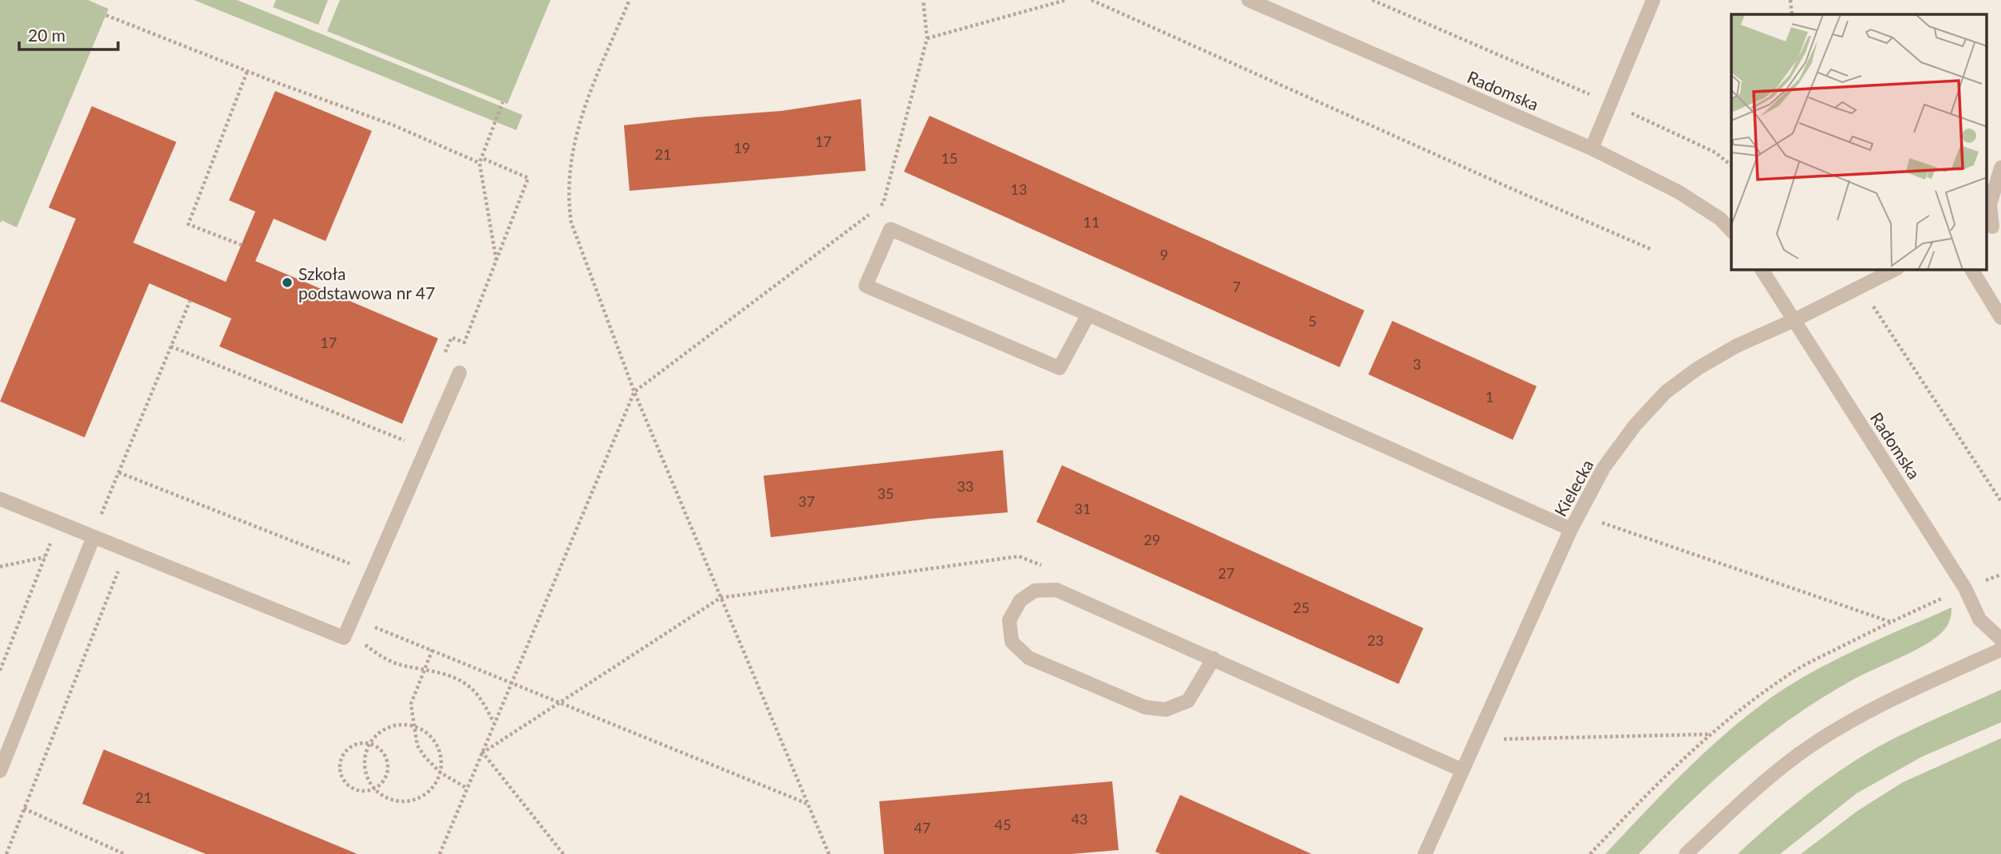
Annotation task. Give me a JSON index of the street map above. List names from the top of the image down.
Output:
{
  "streets": {
    "street": ["Radomska", "Kielecka"]
  },
  "crossings": [
    ["Radomska", "Kielecka"]
  ],
  "places": ["Szkoła podstawowa nr 47"],
  "house_numbers": [
    "17",
    "19",
    "21",
    "15",
    "13",
    "11",
    "9",
    "7",
    "5",
    "17",
    "3",
    "1",
    "33",
    "35",
    "37",
    "31",
    "29",
    "27",
    "25",
    "23",
    "21",
    "43",
    "45",
    "47"
  ],
  "scale_bar": "20 m"
}
